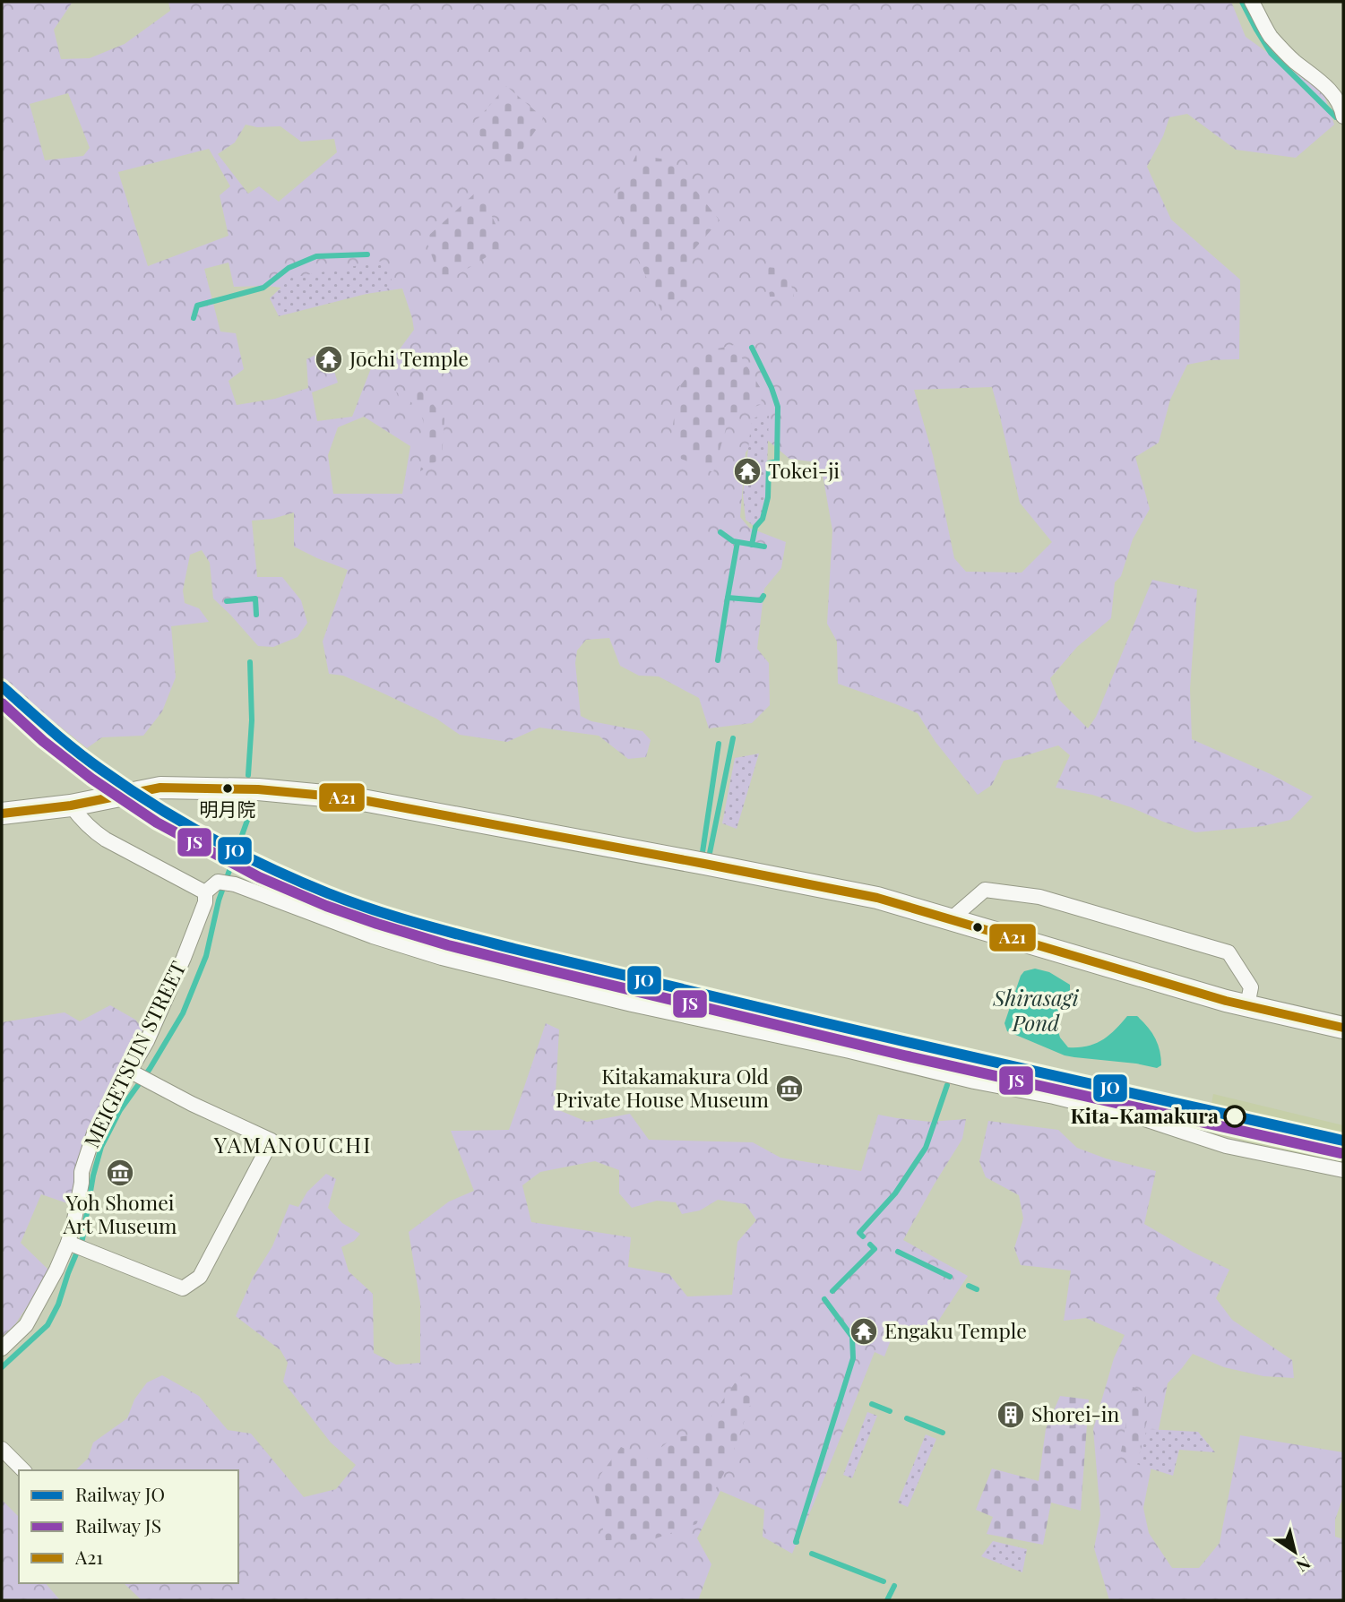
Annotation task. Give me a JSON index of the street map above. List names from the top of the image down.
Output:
{
  "streets": {
    "street": ["MEIGETSUIN STREET"]
  },
  "districts": ["YAMANOUCHI"],
  "water": ["Shirasagi Pond"],
  "places": {
    "temple": ["Jōchi Temple", "Tokei-ji", "Engaku Temple"],
    "other": ["明月院", "Kita-Kamakura"],
    "museum": ["Kitakamakura Old Private House Museum", "Yoh Shomei Art Museum"],
    "building": ["Shorei-in"]
  },
  "lines": ["rail line JO", "rail line JS", "transit line A21"],
  "legend": ["Railway JO", "Railway JS", "A21"],
  "north": "bottom right"
}
